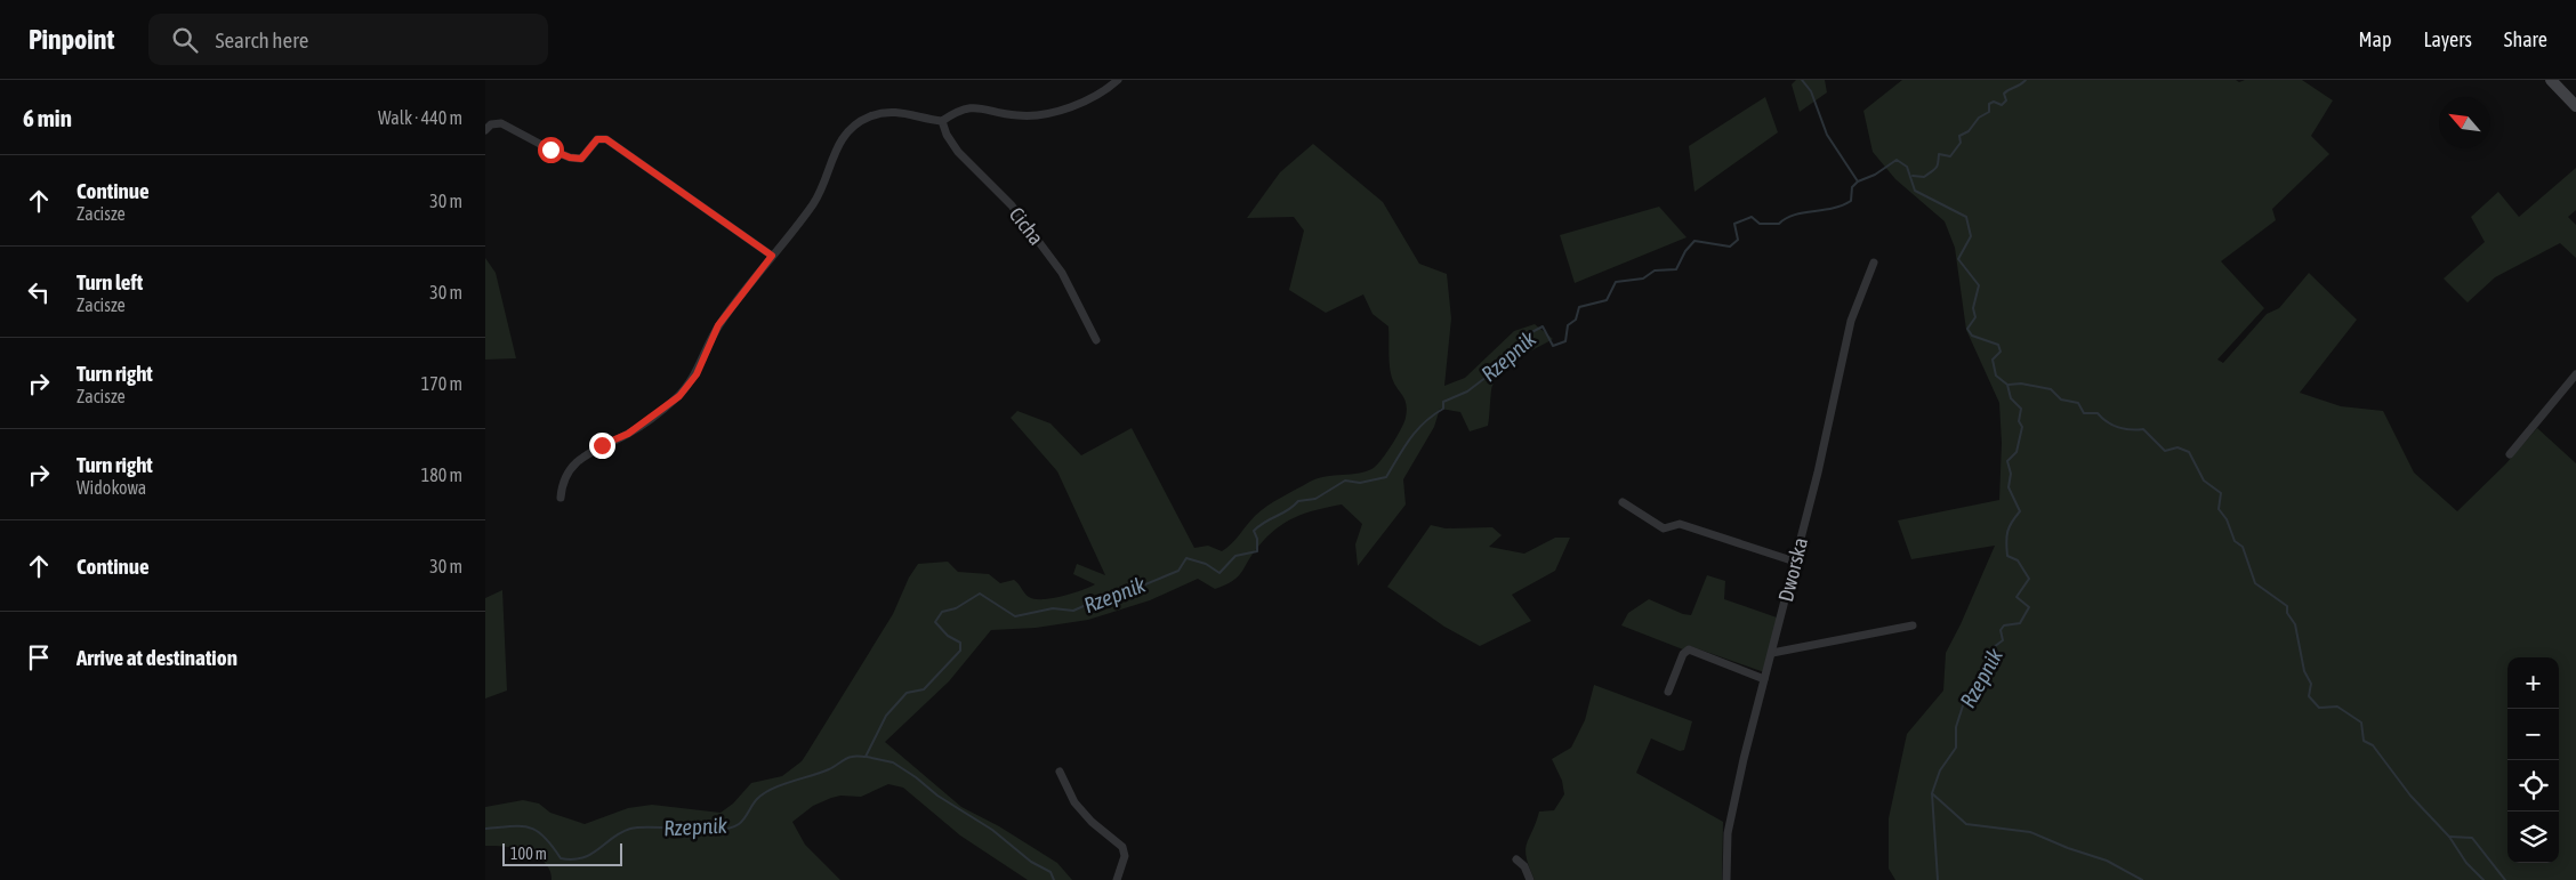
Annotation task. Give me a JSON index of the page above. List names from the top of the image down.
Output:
{
  "streets": {
    "street": ["Cicha", "Dworska"]
  },
  "water": ["Rzepnik"],
  "scale_bar": "100 m",
  "north": "top left",
  "page": {
    "header": "Pinpoint",
    "search": "Search here",
    "nav": ["Map", "Layers", "Share"],
    "heading": ["6 min", "Walk · 440 m"],
    "list": [
      ["Continue", "Zacisze", "30 m"],
      ["Turn left", "Zacisze", "30 m"],
      ["Turn right", "Zacisze", "170 m"],
      ["Turn right", "Widokowa", "180 m"],
      ["Continue", "30 m"],
      "Arrive at destination"
    ],
    "map_buttons": ["+", "−"],
    "scale": "100 m"
  }
}
